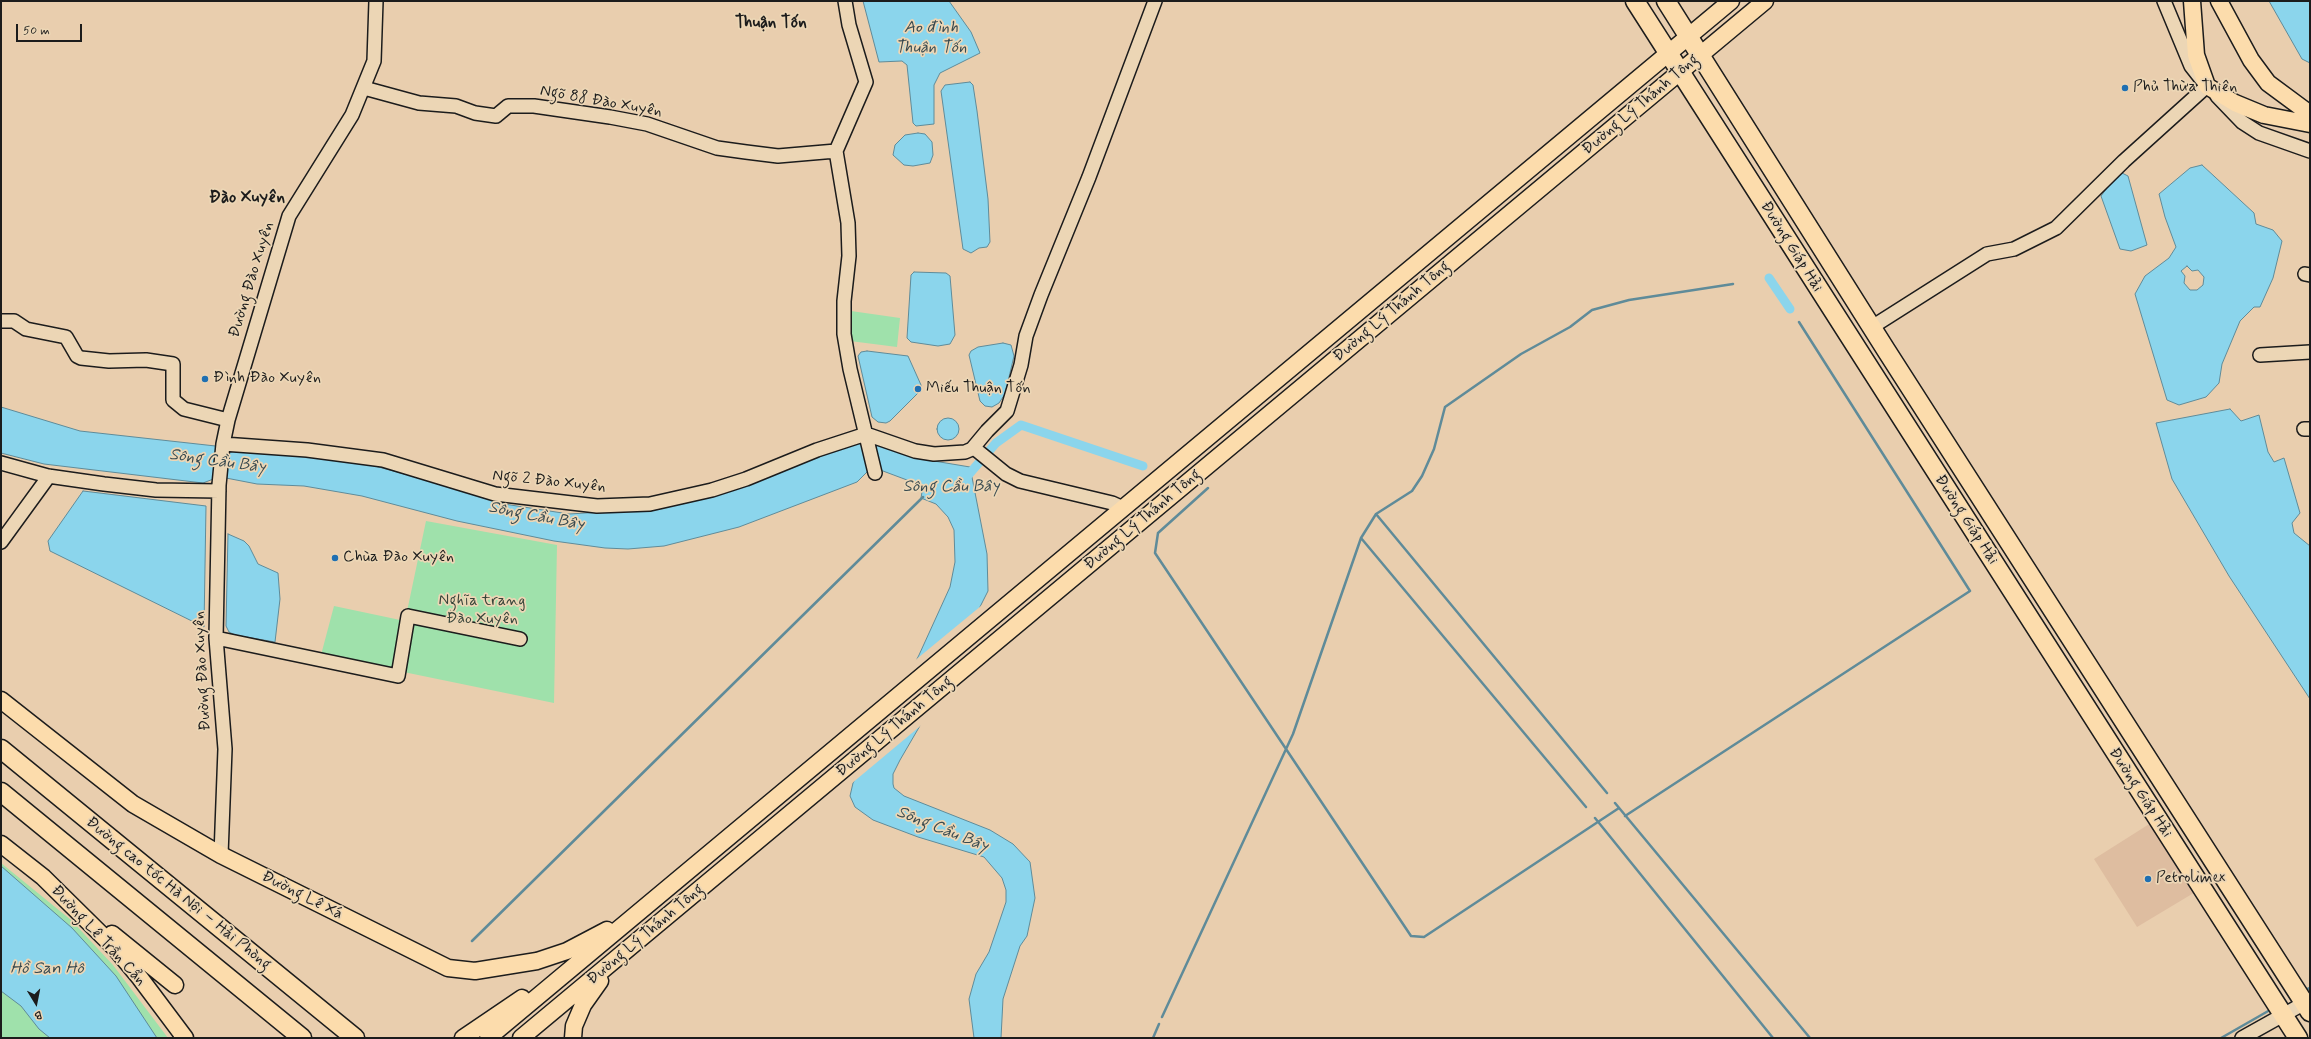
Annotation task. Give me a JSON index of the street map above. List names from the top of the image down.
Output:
{
  "streets": {
    "highway": ["Đường Giáp Hải", "Đường cao tốc Hà Nội – Hải Phòng"],
    "main road": ["Đường Lý Thánh Tông", "Đường Lê Xá", "Đường Lê Trần Cẩn"],
    "street": ["Ngõ 88 Đào Xuyên", "Đường Đào Xuyên", "Ngõ 2 Đào Xuyên"]
  },
  "crossings": [
    ["Ngõ 88 Đào Xuyên", "Đường Đào Xuyên"],
    ["Đường Lý Thánh Tông", "Đường Giáp Hải"],
    ["Đường Lý Thánh Tông", "Đường Lê Xá"],
    ["Đường Đào Xuyên", "Ngõ 2 Đào Xuyên"],
    ["Đường Đào Xuyên", "Đường Lê Xá"]
  ],
  "districts": ["Thuận Tốn", "Đào Xuyên"],
  "water": ["Ao đình Thuận Tốn", "Sông Cầu Bây", "Hồ San Hô"],
  "parks": ["Nghĩa trang Đào Xuyên"],
  "places": [
    "Phủ Thừa Thiên",
    "Đình Đào Xuyên",
    "Miếu Thuận Tốn",
    "Chùa Đào Xuyên",
    "Petrolimex"
  ],
  "scale_bar": "50 m",
  "north": "bottom"
}
